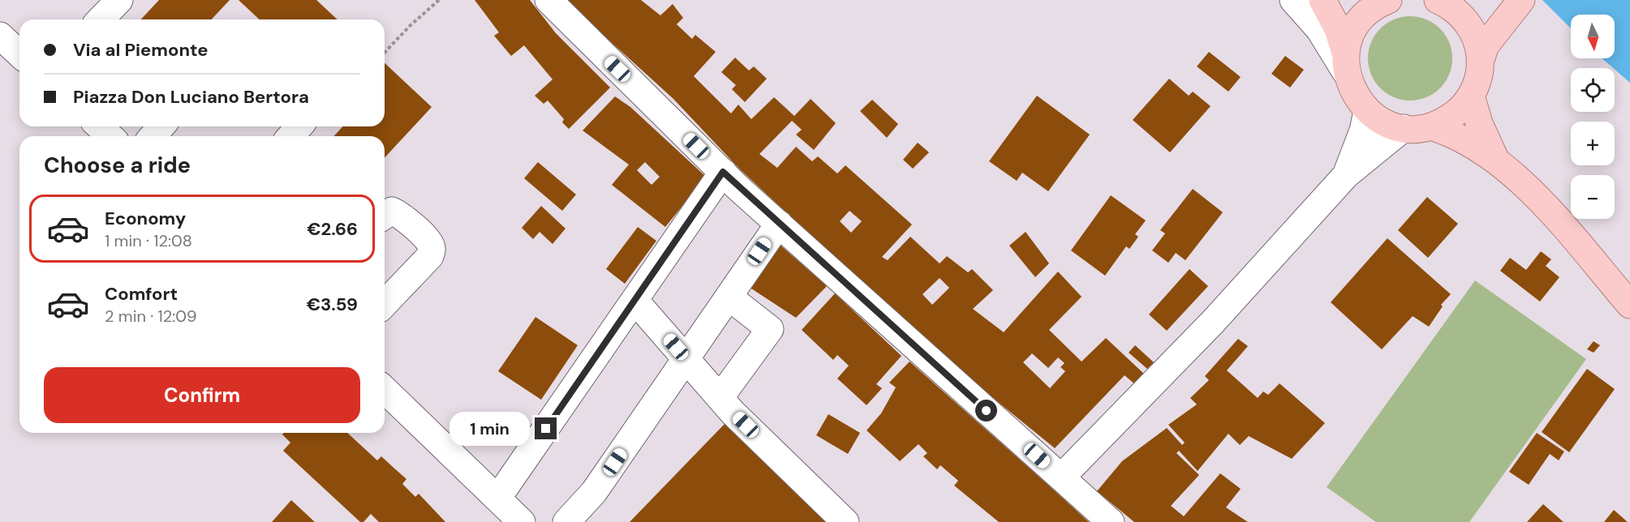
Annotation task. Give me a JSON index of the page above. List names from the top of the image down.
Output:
{
  "north": "bottom",
  "page": {
    "map_buttons": ["+", "−"],
    "banner": ["Via al Piemonte", "Piazza Don Luciano Bertora"],
    "heading": "Choose a ride",
    "list": [
      {
        "name": "Economy",
        "note": "1 min · 12:08",
        "value": "€2.66"
      },
      {
        "name": "Comfort",
        "note": "2 min · 12:09",
        "value": "€3.59"
      }
    ],
    "buttons": "Confirm",
    "bubble": "1 min"
  }
}
